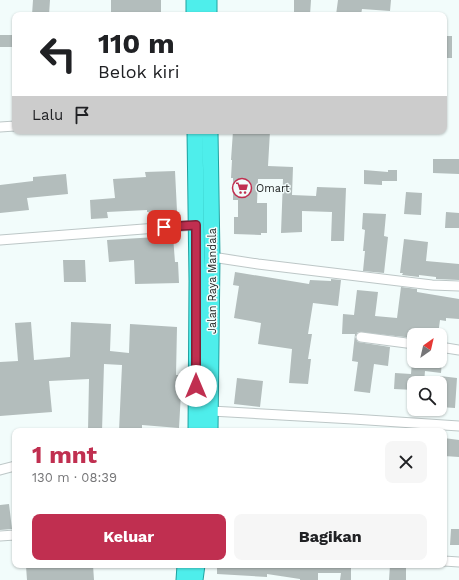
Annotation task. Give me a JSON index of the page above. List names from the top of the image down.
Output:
{
  "streets": {
    "highway": ["Jalan Raya Mandala"]
  },
  "places": {
    "supermarket": ["Omart"]
  },
  "north": "top right",
  "page": {
    "turn": ["110 m", "Belok kiri"],
    "then": "Lalu",
    "heading": ["1 mnt", "130 m · 08:39"],
    "buttons": ["Keluar", "Bagikan"]
  }
}
